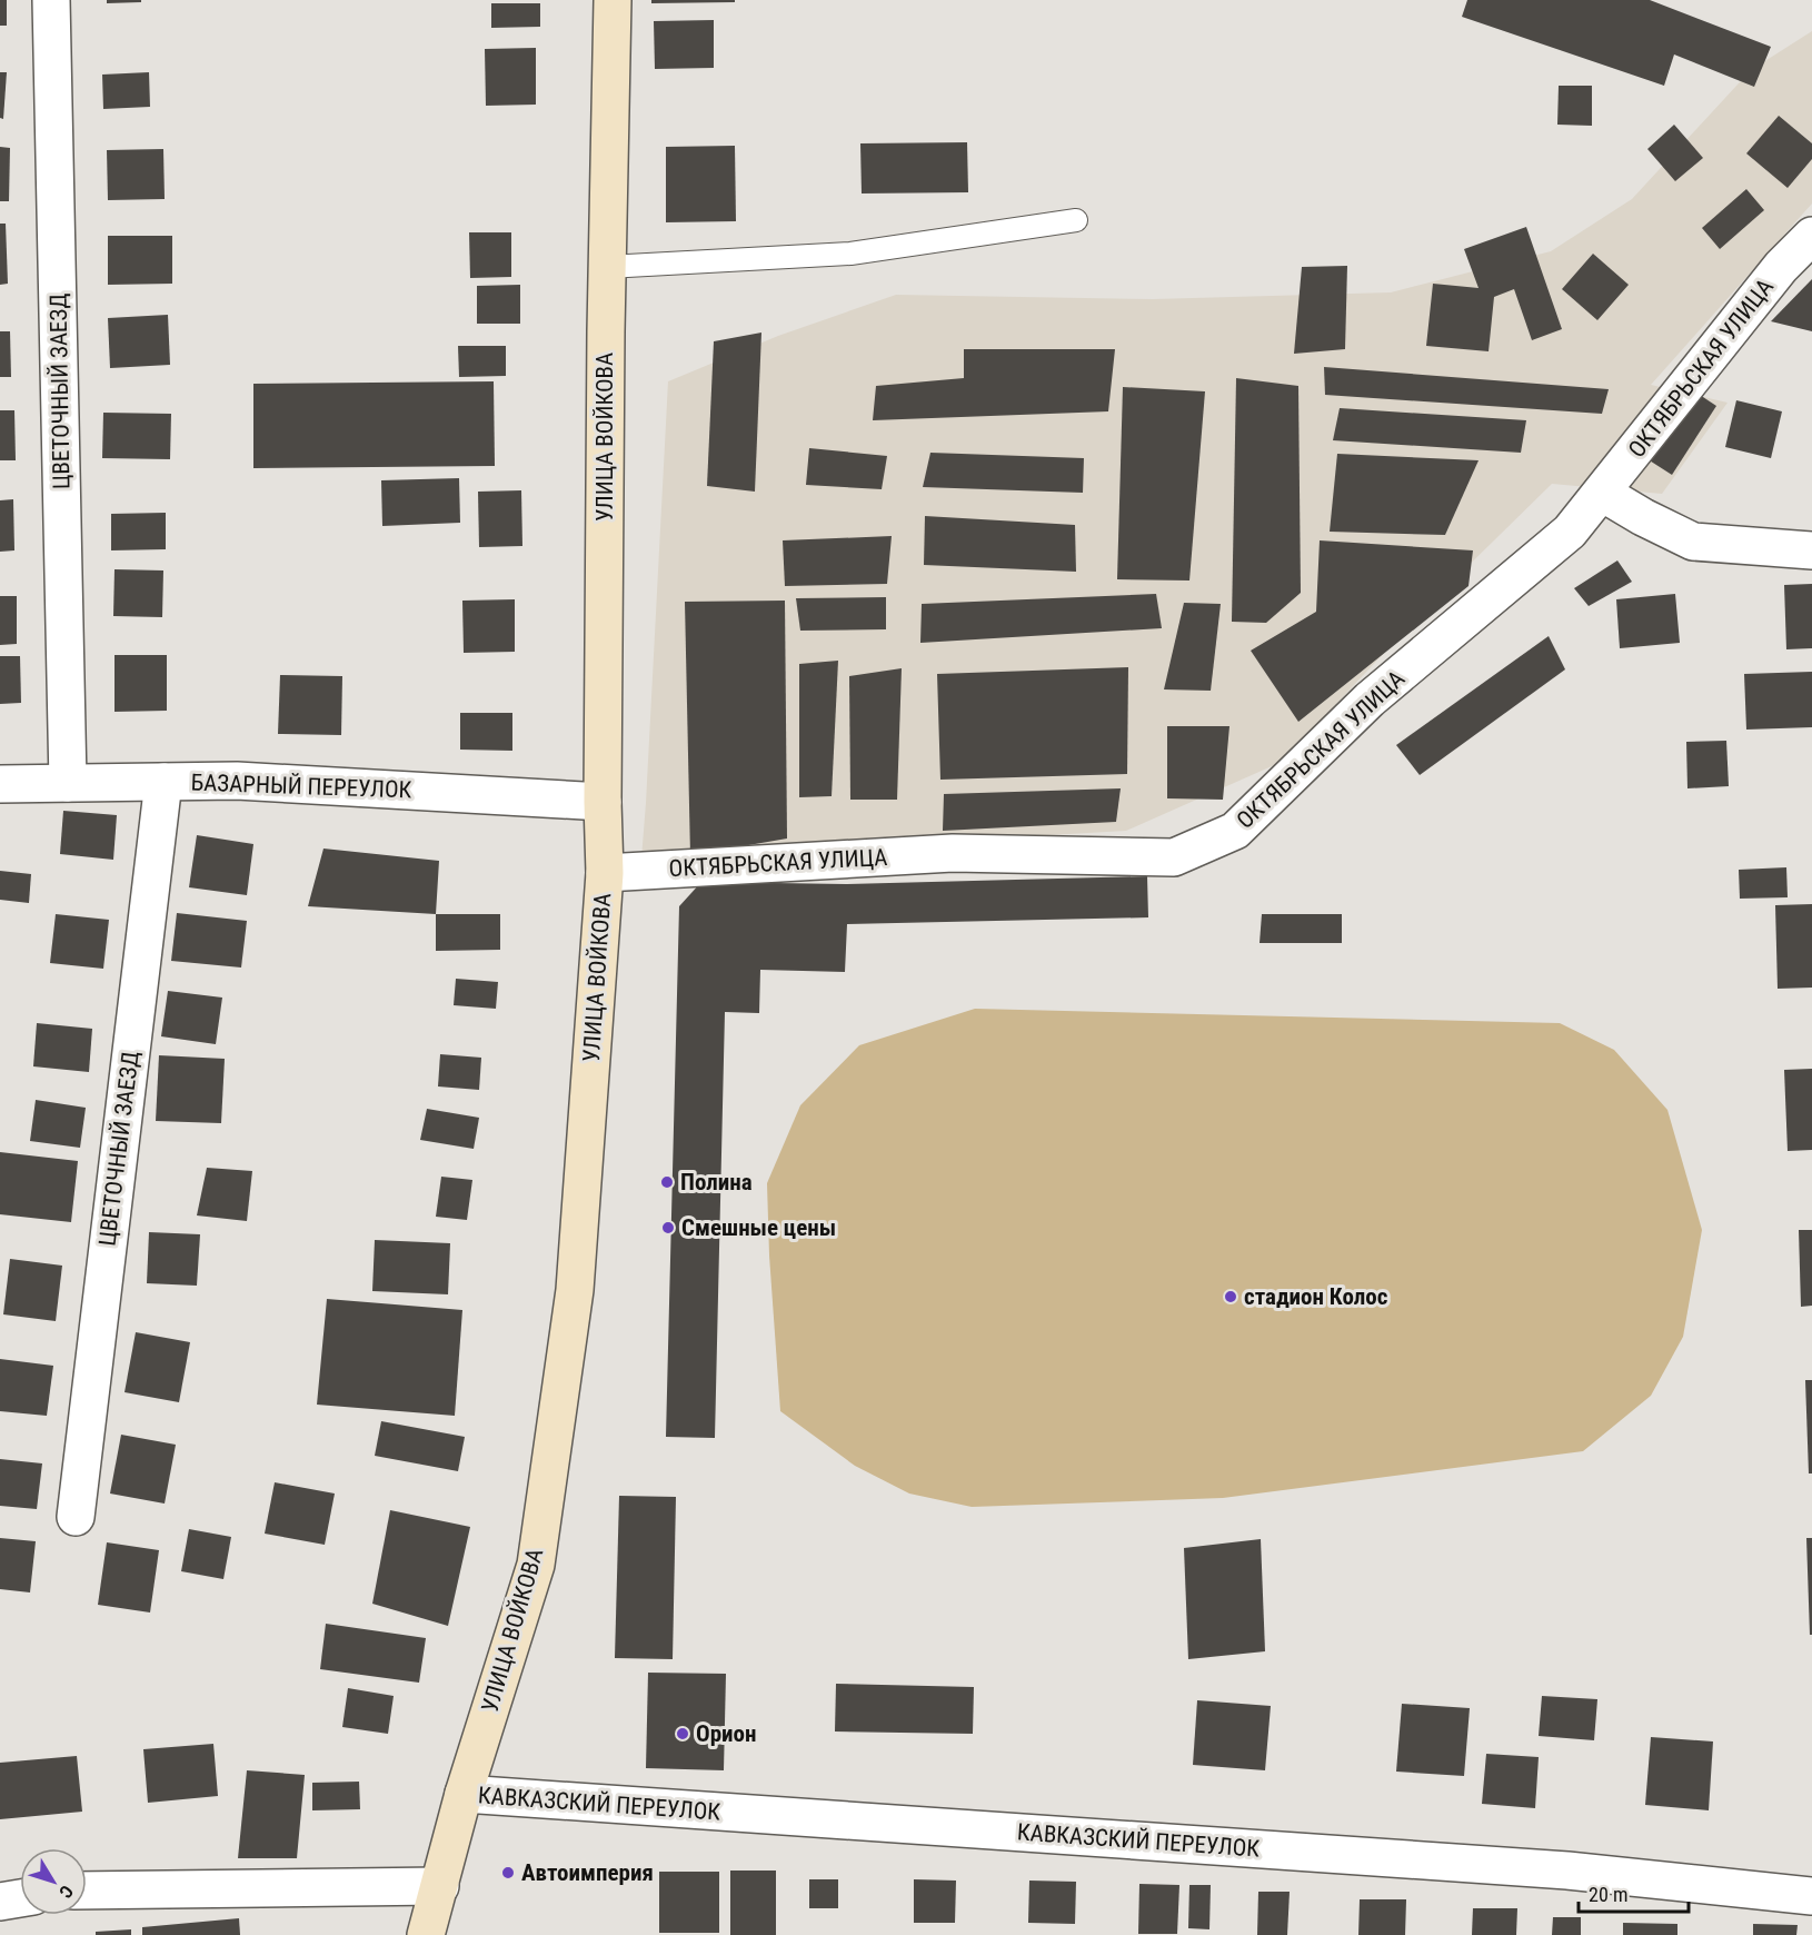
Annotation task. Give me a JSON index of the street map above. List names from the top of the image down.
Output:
{
  "streets": {
    "street": [
      "ОКТЯБРЬСКАЯ УЛИЦА",
      "ЦВЕТОЧНЫЙ ЗАЕЗД",
      "УЛИЦА ВОЙКОВА",
      "БАЗАРНЫЙ ПЕРЕУЛОК",
      "КАВКАЗСКИЙ ПЕРЕУЛОК"
    ]
  },
  "crossings": [
    ["ОКТЯБРЬСКАЯ УЛИЦА", "УЛИЦА ВОЙКОВА"],
    ["ЦВЕТОЧНЫЙ ЗАЕЗД", "БАЗАРНЫЙ ПЕРЕУЛОК"],
    ["УЛИЦА ВОЙКОВА", "БАЗАРНЫЙ ПЕРЕУЛОК"],
    ["УЛИЦА ВОЙКОВА", "КАВКАЗСКИЙ ПЕРЕУЛОК"]
  ],
  "places": [
    "Полина",
    "Смешные цены",
    "стадион Колос",
    "Орион",
    "Автоимперия"
  ],
  "scale_bar": "20 m",
  "north": "bottom right"
}
